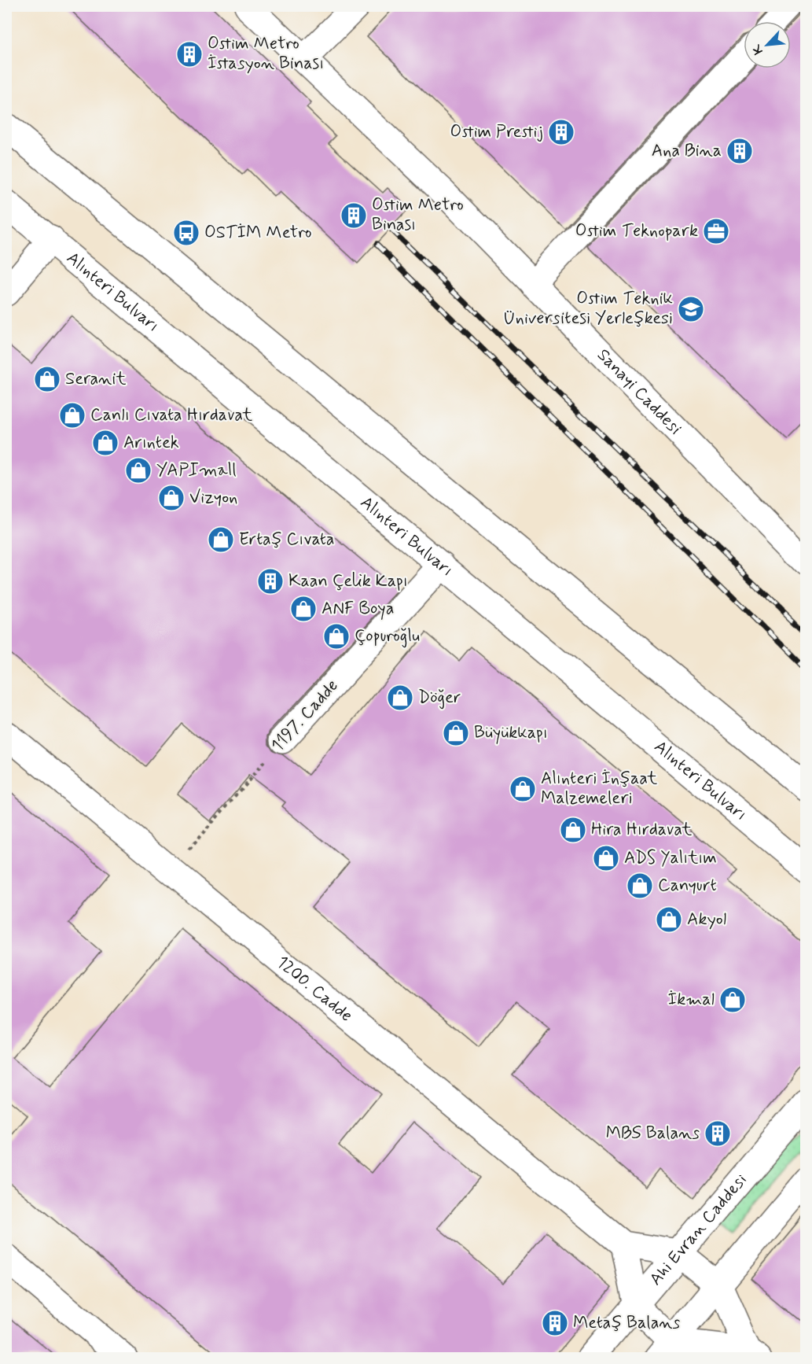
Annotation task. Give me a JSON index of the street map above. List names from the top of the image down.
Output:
{
  "streets": {
    "main road": [
      "Alınteri Bulvarı",
      "Sanayi Caddesi",
      "1197. Cadde",
      "1200. Cadde",
      "Ahi Evran Caddesi"
    ]
  },
  "crossings": [
    ["Alınteri Bulvarı", "1197. Cadde"],
    ["1197. Cadde", "1200. Cadde"]
  ],
  "places": {
    "building": [
      "Ostim Metro İstasyon Binası",
      "Ostim Prestij",
      "Ana Bina",
      "Ostim Metro Binası",
      "Kaan Çelik Kapı",
      "MBS Balans",
      "Metaş Balans"
    ],
    "office": ["Ostim Teknopark"],
    "bus stop": ["OSTİM Metro"],
    "school or university": ["Ostim Teknik Üniversitesi Yerleşkesi"],
    "shop": [
      "Seranit",
      "Canlı Cıvata Hırdavat",
      "Arıntek",
      "YAPImall",
      "Vizyon",
      "Ertaş Cıvata",
      "ANF Boya",
      "Çopuroğlu",
      "Döğer",
      "Büyükkapı",
      "Alınteri İnşaat Malzemeleri",
      "Hira Hırdavat",
      "ADS Yalıtım",
      "Canyurt",
      "Akyol",
      "İkmal"
    ]
  },
  "north": "bottom left"
}
